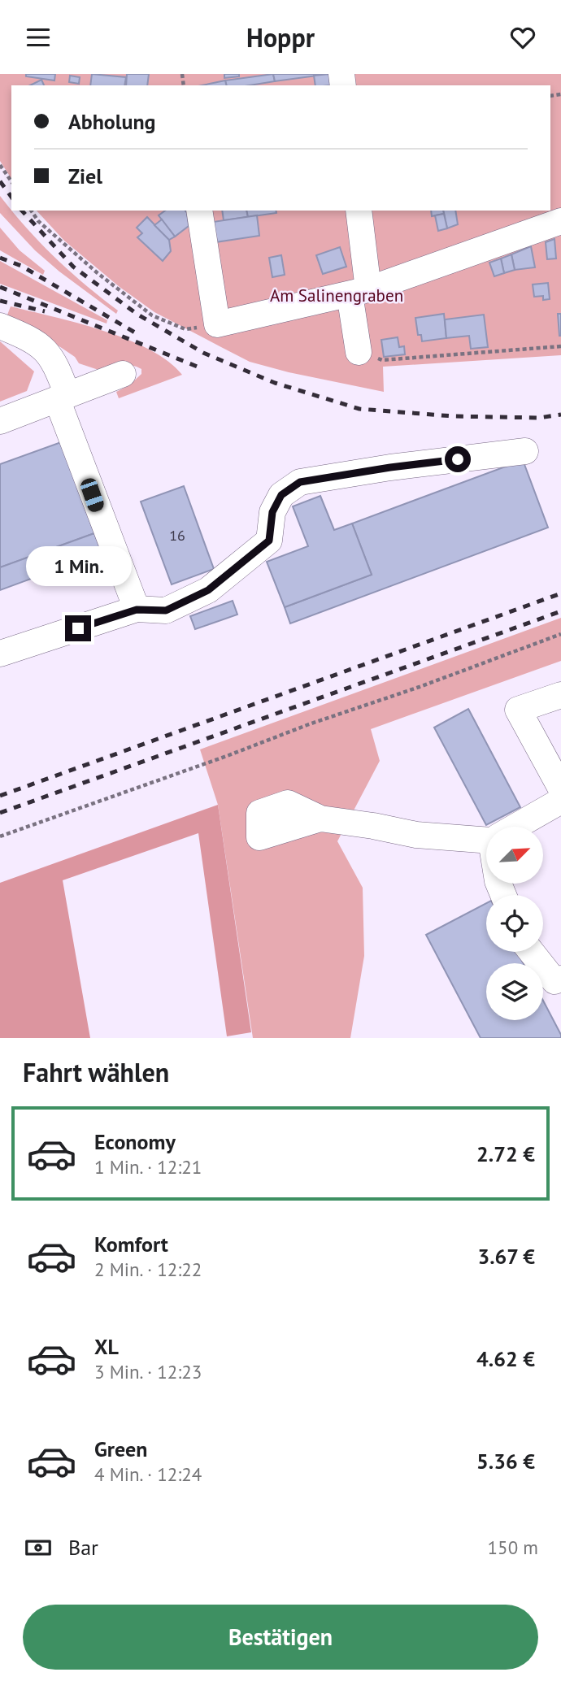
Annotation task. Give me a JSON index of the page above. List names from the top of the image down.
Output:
{
  "parks": ["Am Salinengraben"],
  "house_numbers": ["16"],
  "north": "top right",
  "page": {
    "header": "Hoppr",
    "banner": ["Abholung", "Ziel"],
    "bubble": "1 Min.",
    "heading": "Fahrt wählen",
    "list": [
      {
        "name": "Economy",
        "note": "1 Min. · 12:21",
        "value": "2.72 €"
      },
      {
        "name": "Komfort",
        "note": "2 Min. · 12:22",
        "value": "3.67 €"
      },
      {
        "name": "XL",
        "note": "3 Min. · 12:23",
        "value": "4.62 €"
      },
      {
        "name": "Green",
        "note": "4 Min. · 12:24",
        "value": "5.36 €"
      }
    ],
    "pay": ["Bar", "150 m"],
    "buttons": "Bestätigen"
  }
}
